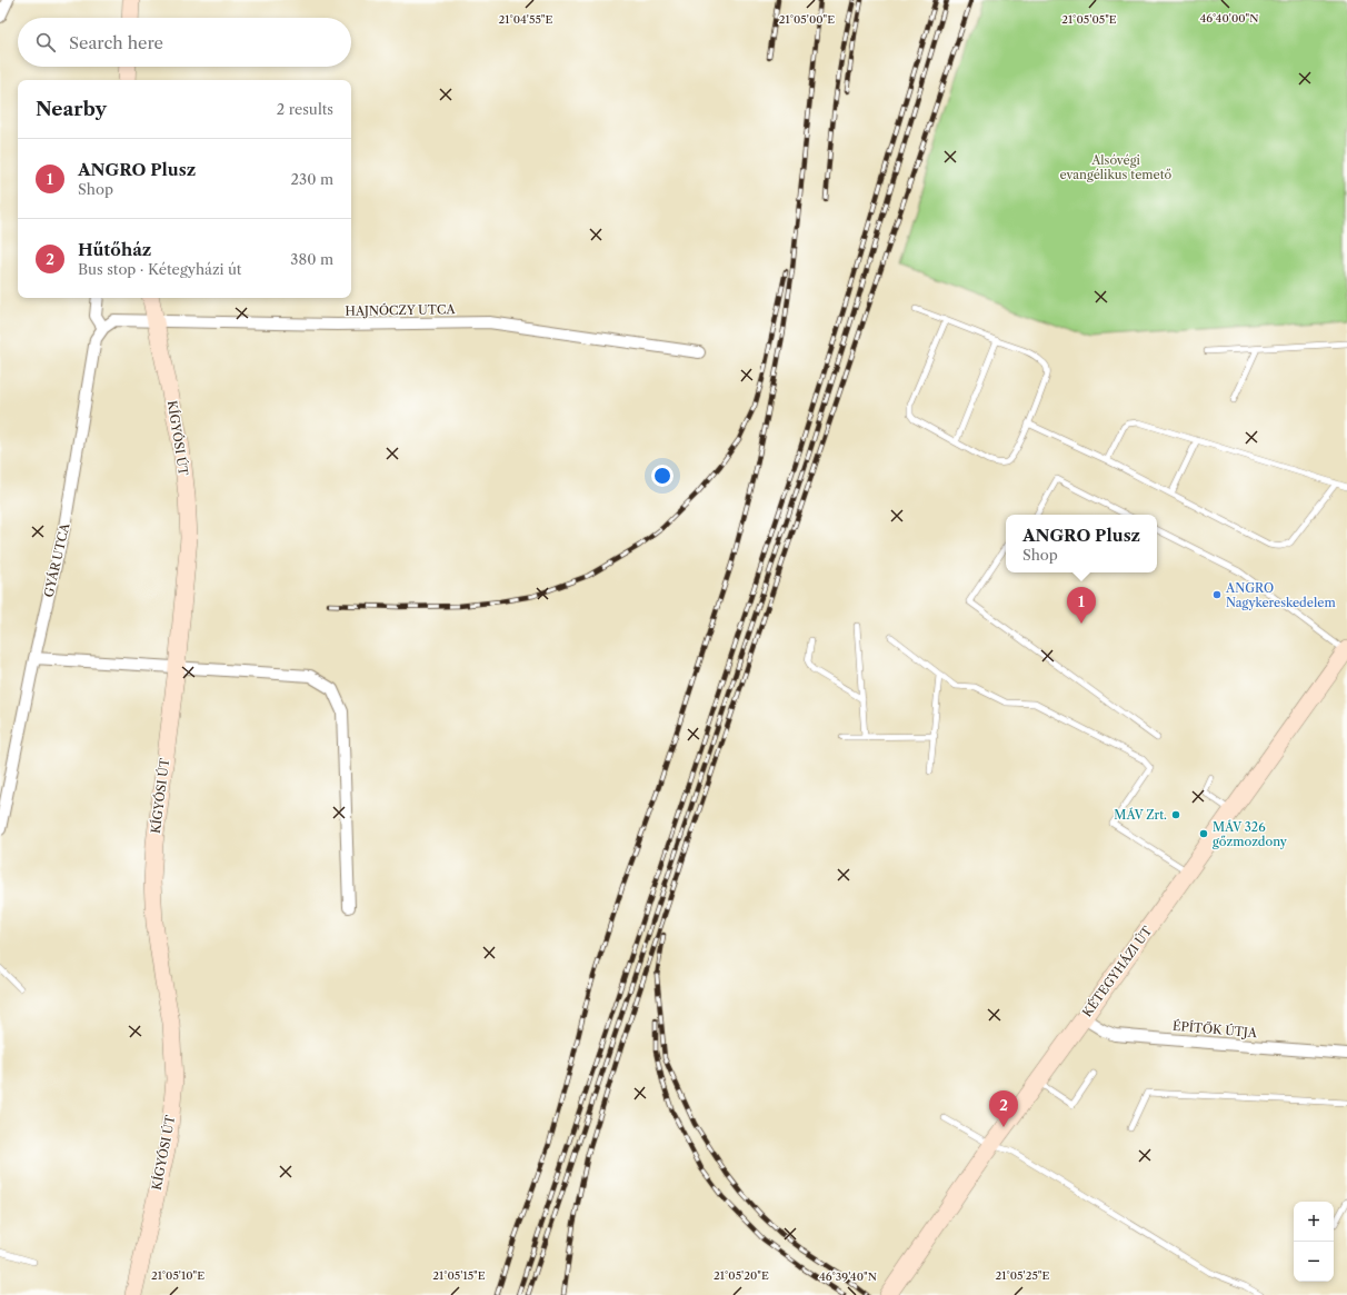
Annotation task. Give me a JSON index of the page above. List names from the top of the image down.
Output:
{
  "streets": {
    "main road": ["KÍGYÓSI ÚT", "KÉTEGYHÁZI ÚT"],
    "street": ["HAJNÓCZY UTCA", "GYÁR UTCA", "ÉPÍTŐK ÚTJA"]
  },
  "crossings": [
    ["HAJNÓCZY UTCA", "KÍGYÓSI ÚT"],
    ["HAJNÓCZY UTCA", "GYÁR UTCA"],
    ["KÉTEGYHÁZI ÚT", "ÉPÍTŐK ÚTJA"]
  ],
  "parks": ["Alsóvégi evangélikus temető"],
  "places": ["ANGRO Nagykereskedelem", "MÁV Zrt.", "MÁV 326 gőzmozdony"],
  "page": {
    "search": "Search here",
    "heading": ["Nearby", "2 results"],
    "list": [
      {
        "mark": "1",
        "name": "ANGRO Plusz",
        "note": "Shop",
        "value": "230 m"
      },
      {
        "mark": "2",
        "name": "Hűtőház",
        "note": "Bus stop · Kétegyházi út",
        "value": "380 m"
      }
    ],
    "popup": ["ANGRO Plusz", "Shop"],
    "pins": ["1", "2"],
    "map_buttons": ["+", "−"]
  },
  "coordinates": [
    "46°40'00\"N",
    "21°04'55\"E",
    "21°05'05\"E",
    "21°05'00\"E",
    "21°05'10\"E",
    "21°05'15\"E",
    "21°05'20\"E",
    "21°05'25\"E",
    "46°39'40\"N"
  ]
}
